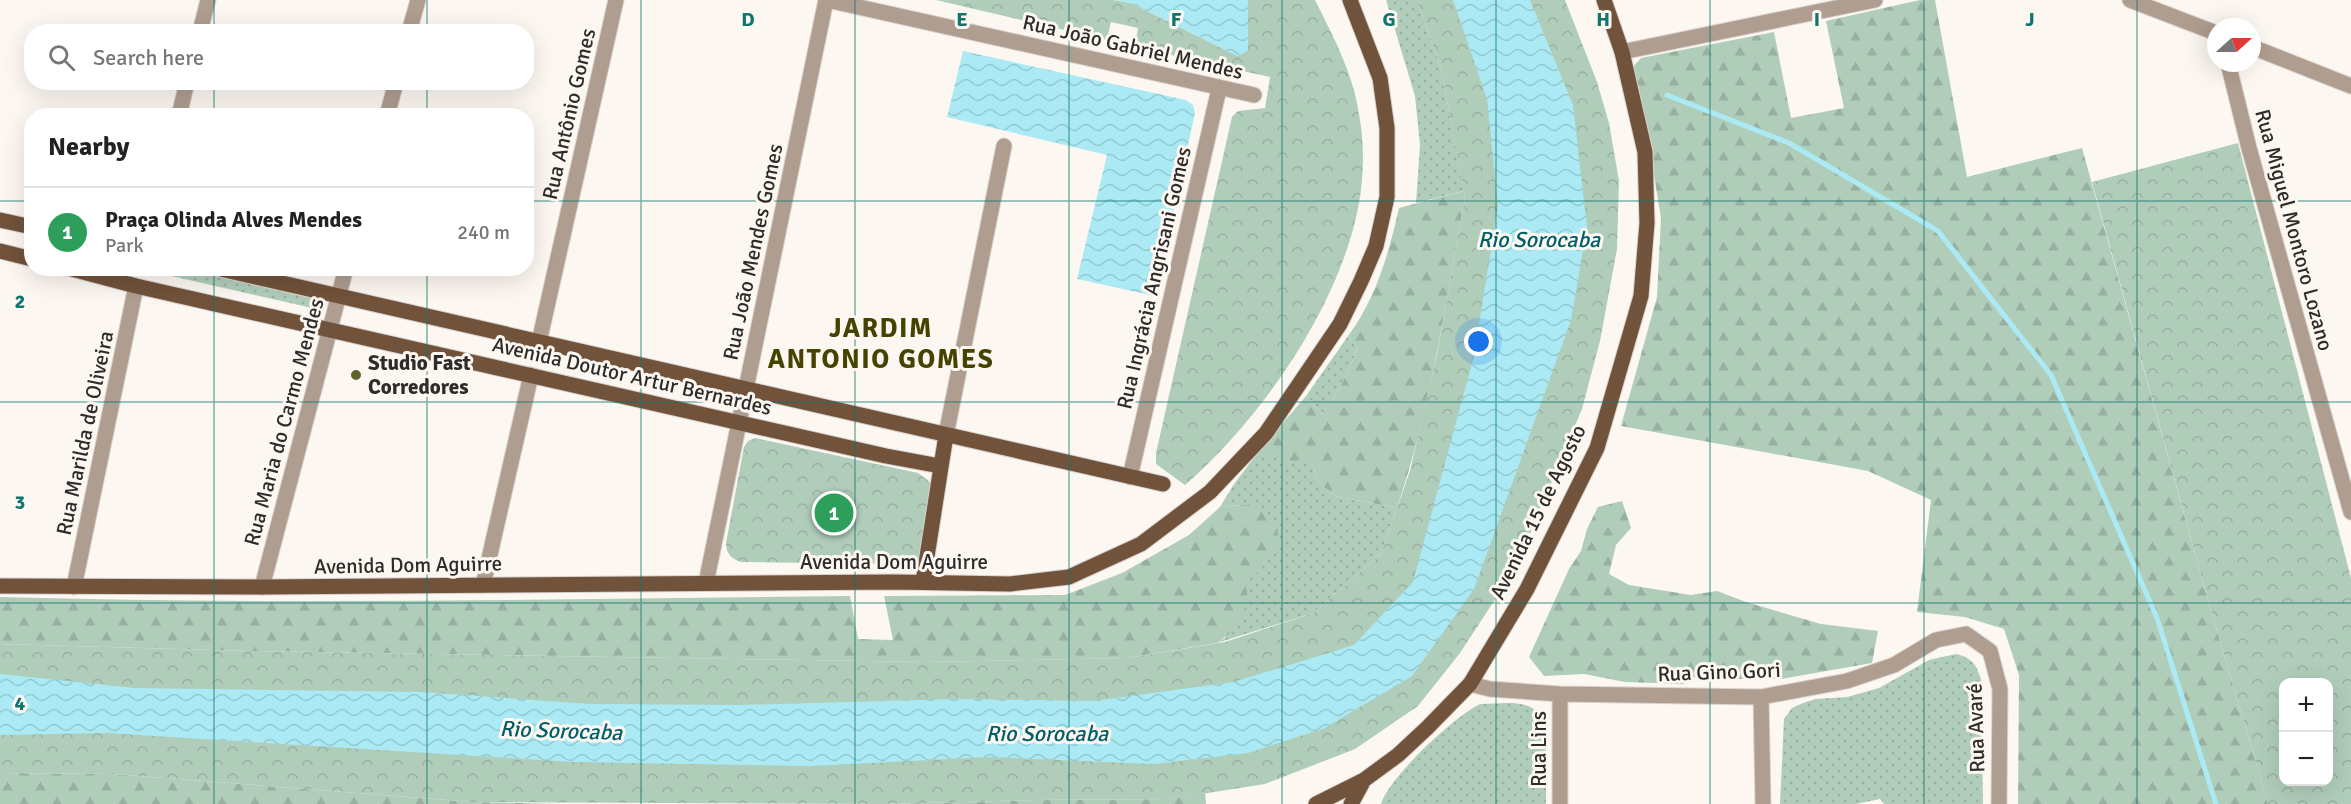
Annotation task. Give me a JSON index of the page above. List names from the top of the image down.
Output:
{
  "streets": {
    "main road": ["Avenida Doutor Artur Bernardes", "Avenida 15 de Agosto", "Avenida Dom Aguirre"],
    "street": [
      "Rua João Gabriel Mendes",
      "Rua Antônio Gomes",
      "Rua Miguel Montoro Lozano",
      "Rua João Mendes Gomes",
      "Rua Ingrácia Angrisani Gomes",
      "Rua Maria do Carmo Mendes",
      "Rua Marilda de Oliveira",
      "Rua Gino Gori",
      "Rua Avaré",
      "Rua Lins"
    ]
  },
  "crossings": [
    ["Rua João Gabriel Mendes", "Rua João Mendes Gomes"],
    ["Rua João Gabriel Mendes", "Rua Ingrácia Angrisani Gomes"],
    ["Rua Antônio Gomes", "Avenida Doutor Artur Bernardes"],
    ["Rua João Mendes Gomes", "Avenida Doutor Artur Bernardes"],
    ["Rua João Mendes Gomes", "Avenida Dom Aguirre"],
    ["Rua Ingrácia Angrisani Gomes", "Avenida Doutor Artur Bernardes"],
    ["Avenida Doutor Artur Bernardes", "Rua Maria do Carmo Mendes"],
    ["Avenida Doutor Artur Bernardes", "Rua Marilda de Oliveira"],
    ["Rua Maria do Carmo Mendes", "Avenida Dom Aguirre"],
    ["Rua Marilda de Oliveira", "Avenida Dom Aguirre"],
    ["Avenida 15 de Agosto", "Rua Gino Gori"],
    ["Rua Gino Gori", "Rua Avaré"],
    ["Rua Gino Gori", "Rua Lins"]
  ],
  "districts": ["JARDIM ANTONIO GOMES"],
  "water": ["Rio Sorocaba"],
  "places": ["Studio Fast Corredores"],
  "north": "right",
  "page": {
    "search": "Search here",
    "heading": "Nearby",
    "list": [
      {
        "mark": "1",
        "name": "Praça Olinda Alves Mendes",
        "note": "Park",
        "value": "240 m"
      }
    ],
    "pins": "1",
    "map_buttons": ["+", "−"]
  },
  "grid": {
    "columns": [
      "D",
      "E",
      "F",
      "G",
      "H",
      "I",
      "J"
    ],
    "rows": ["2", "3", "4"]
  }
}
